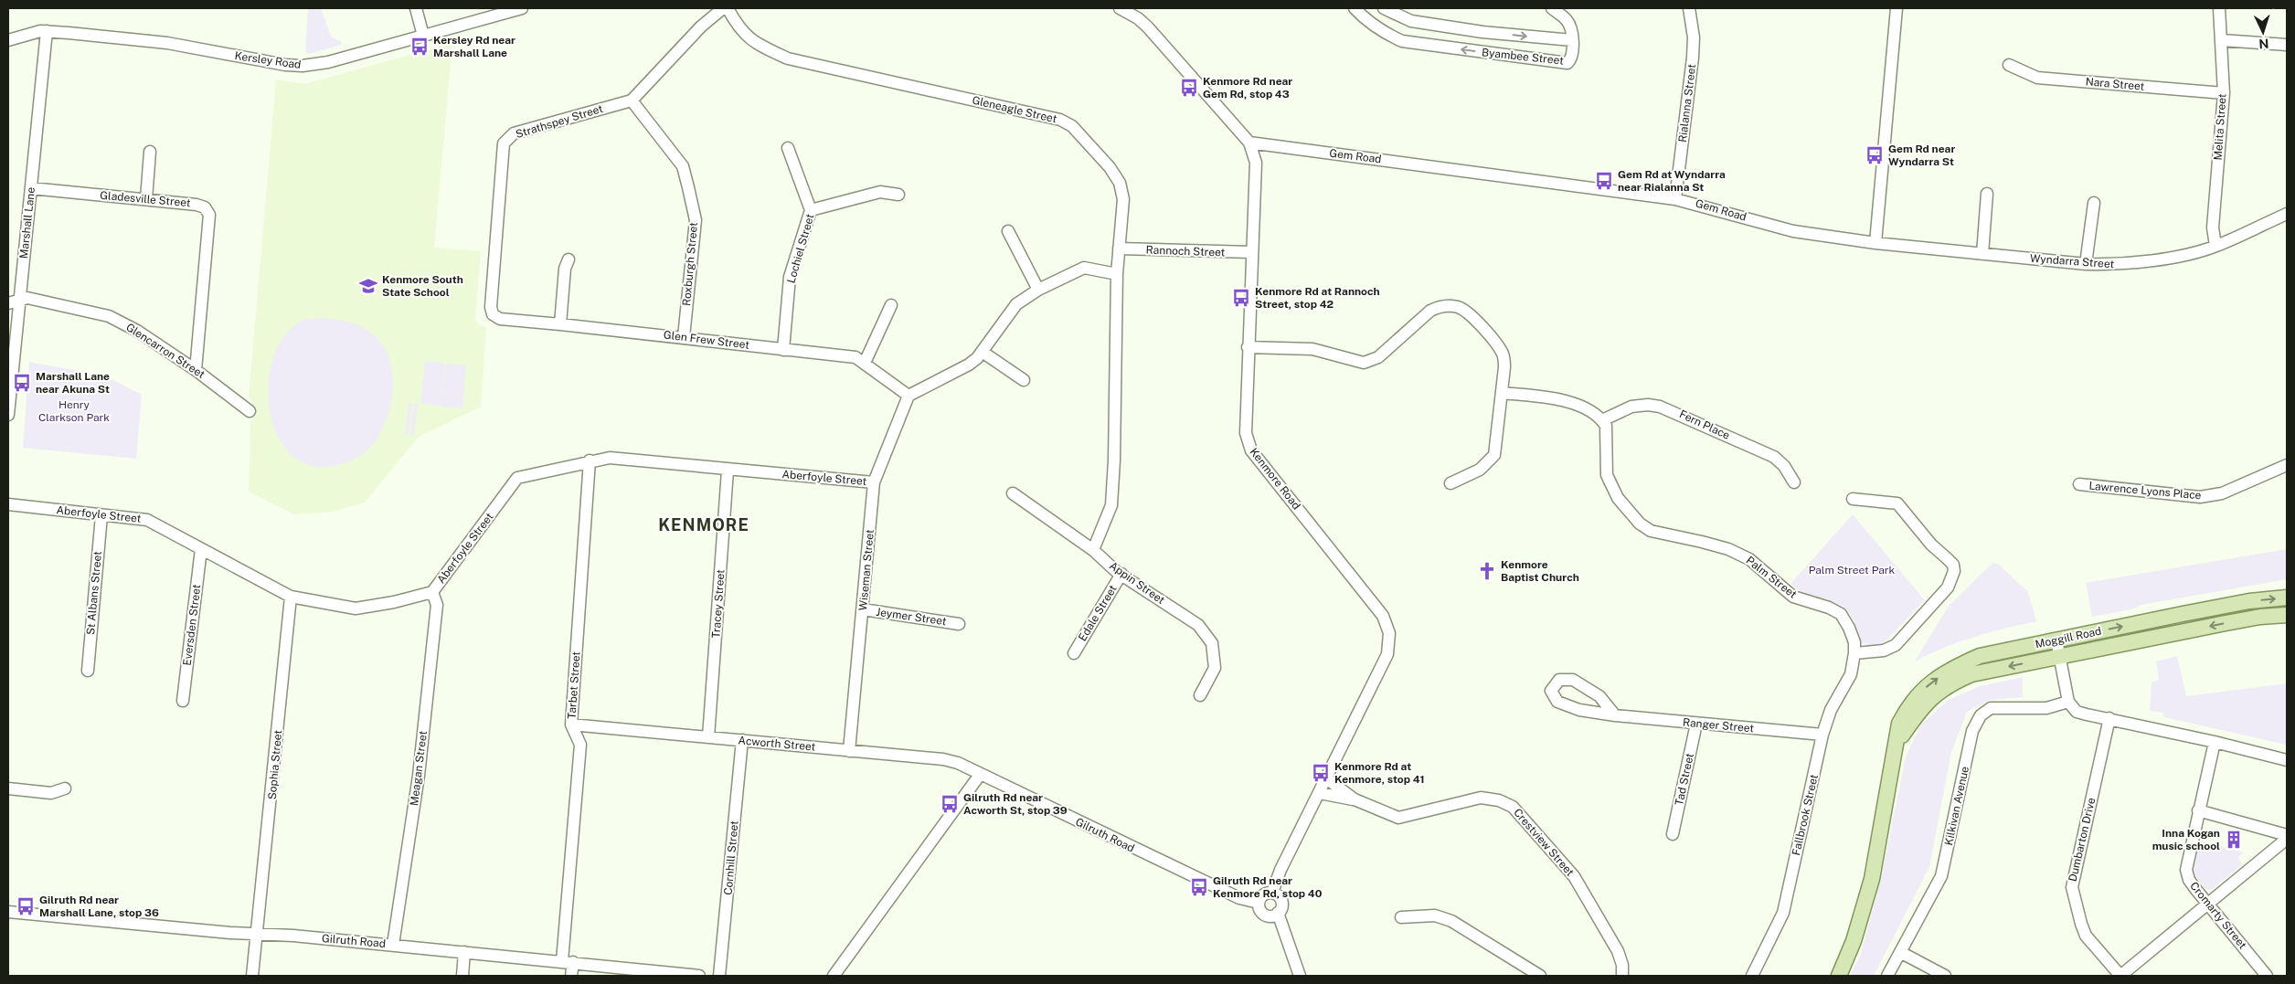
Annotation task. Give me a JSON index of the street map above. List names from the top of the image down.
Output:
{
  "streets": {
    "main road": ["Moggill Road"],
    "street": [
      "Byambee Street",
      "Kersley Road",
      "Nara Street",
      "Rialanna Street",
      "Gleneagle Street",
      "Strathspey Street",
      "Melita Street",
      "Gem Road",
      "Gladesville Street",
      "Marshall Lane",
      "Lochiel Street",
      "Rannoch Street",
      "Wyndarra Street",
      "Roxburgh Street",
      "Glen Frew Street",
      "Glencarron Street",
      "Fern Place",
      "Aberfoyle Street",
      "Kenmore Road",
      "Lawrence Lyons Place",
      "Wiseman Street",
      "Palm Street",
      "Appin Street",
      "St Albans Street",
      "Tracey Street",
      "Edale Street",
      "Jeymer Street",
      "Eversden Street",
      "Tarbet Street",
      "Ranger Street",
      "Acworth Street",
      "Sophia Street",
      "Meagan Street",
      "Tad Street",
      "Kilkivan Avenue",
      "Fallbrook Street",
      "Gilruth Road",
      "Dumbarton Drive",
      "Crestview Street",
      "Cornhill Street",
      "Cromarty Street"
    ]
  },
  "crossings": [
    ["Kersley Road", "Marshall Lane"],
    ["Nara Street", "Melita Street"],
    ["Rialanna Street", "Gem Road"],
    ["Gleneagle Street", "Rannoch Street"],
    ["Gleneagle Street", "Appin Street"],
    ["Strathspey Street", "Roxburgh Street"],
    ["Strathspey Street", "Glen Frew Street"],
    ["Melita Street", "Wyndarra Street"],
    ["Gem Road", "Wyndarra Street"],
    ["Gem Road", "Kenmore Road"],
    ["Gladesville Street", "Marshall Lane"],
    ["Gladesville Street", "Glencarron Street"],
    ["Marshall Lane", "Glencarron Street"],
    ["Lochiel Street", "Glen Frew Street"],
    ["Rannoch Street", "Kenmore Road"],
    ["Roxburgh Street", "Glen Frew Street"],
    ["Glen Frew Street", "Wiseman Street"],
    ["Fern Place", "Palm Street"],
    ["Aberfoyle Street", "Wiseman Street"],
    ["Aberfoyle Street", "St Albans Street"],
    ["Aberfoyle Street", "Tracey Street"],
    ["Aberfoyle Street", "Eversden Street"],
    ["Aberfoyle Street", "Tarbet Street"],
    ["Aberfoyle Street", "Sophia Street"],
    ["Aberfoyle Street", "Meagan Street"],
    ["Kenmore Road", "Gilruth Road"],
    ["Kenmore Road", "Crestview Street"],
    ["Wiseman Street", "Jeymer Street"],
    ["Wiseman Street", "Acworth Street"],
    ["Palm Street", "Fallbrook Street"],
    ["Appin Street", "Edale Street"],
    ["Tracey Street", "Acworth Street"],
    ["Tarbet Street", "Acworth Street"],
    ["Tarbet Street", "Gilruth Road"],
    ["Ranger Street", "Tad Street"],
    ["Ranger Street", "Fallbrook Street"],
    ["Acworth Street", "Gilruth Road"],
    ["Acworth Street", "Cornhill Street"],
    ["Sophia Street", "Gilruth Road"],
    ["Meagan Street", "Gilruth Road"]
  ],
  "districts": ["KENMORE"],
  "parks": ["Henry Clarkson Park", "Palm Street Park"],
  "places": {
    "bus stop": [
      "Kersley Rd near Marshall Lane",
      "Kenmore Rd near Gem Rd, stop 43",
      "Gem Rd near Wyndarra St",
      "Gem Rd at Wyndarra near Rialanna St",
      "Kenmore Rd at Rannoch Street, stop 42",
      "Marshall Lane near Akuna St",
      "Kenmore Rd at Kenmore, stop 41",
      "Gilruth Rd near Acworth St, stop 39",
      "Gilruth Rd near Kenmore Rd, stop 40",
      "Gilruth Rd near Marshall Lane, stop 36"
    ],
    "school or university": ["Kenmore South State School"],
    "church": ["Kenmore Baptist Church"],
    "building": ["Inna Kogan music school"]
  },
  "north": "bottom"
}
